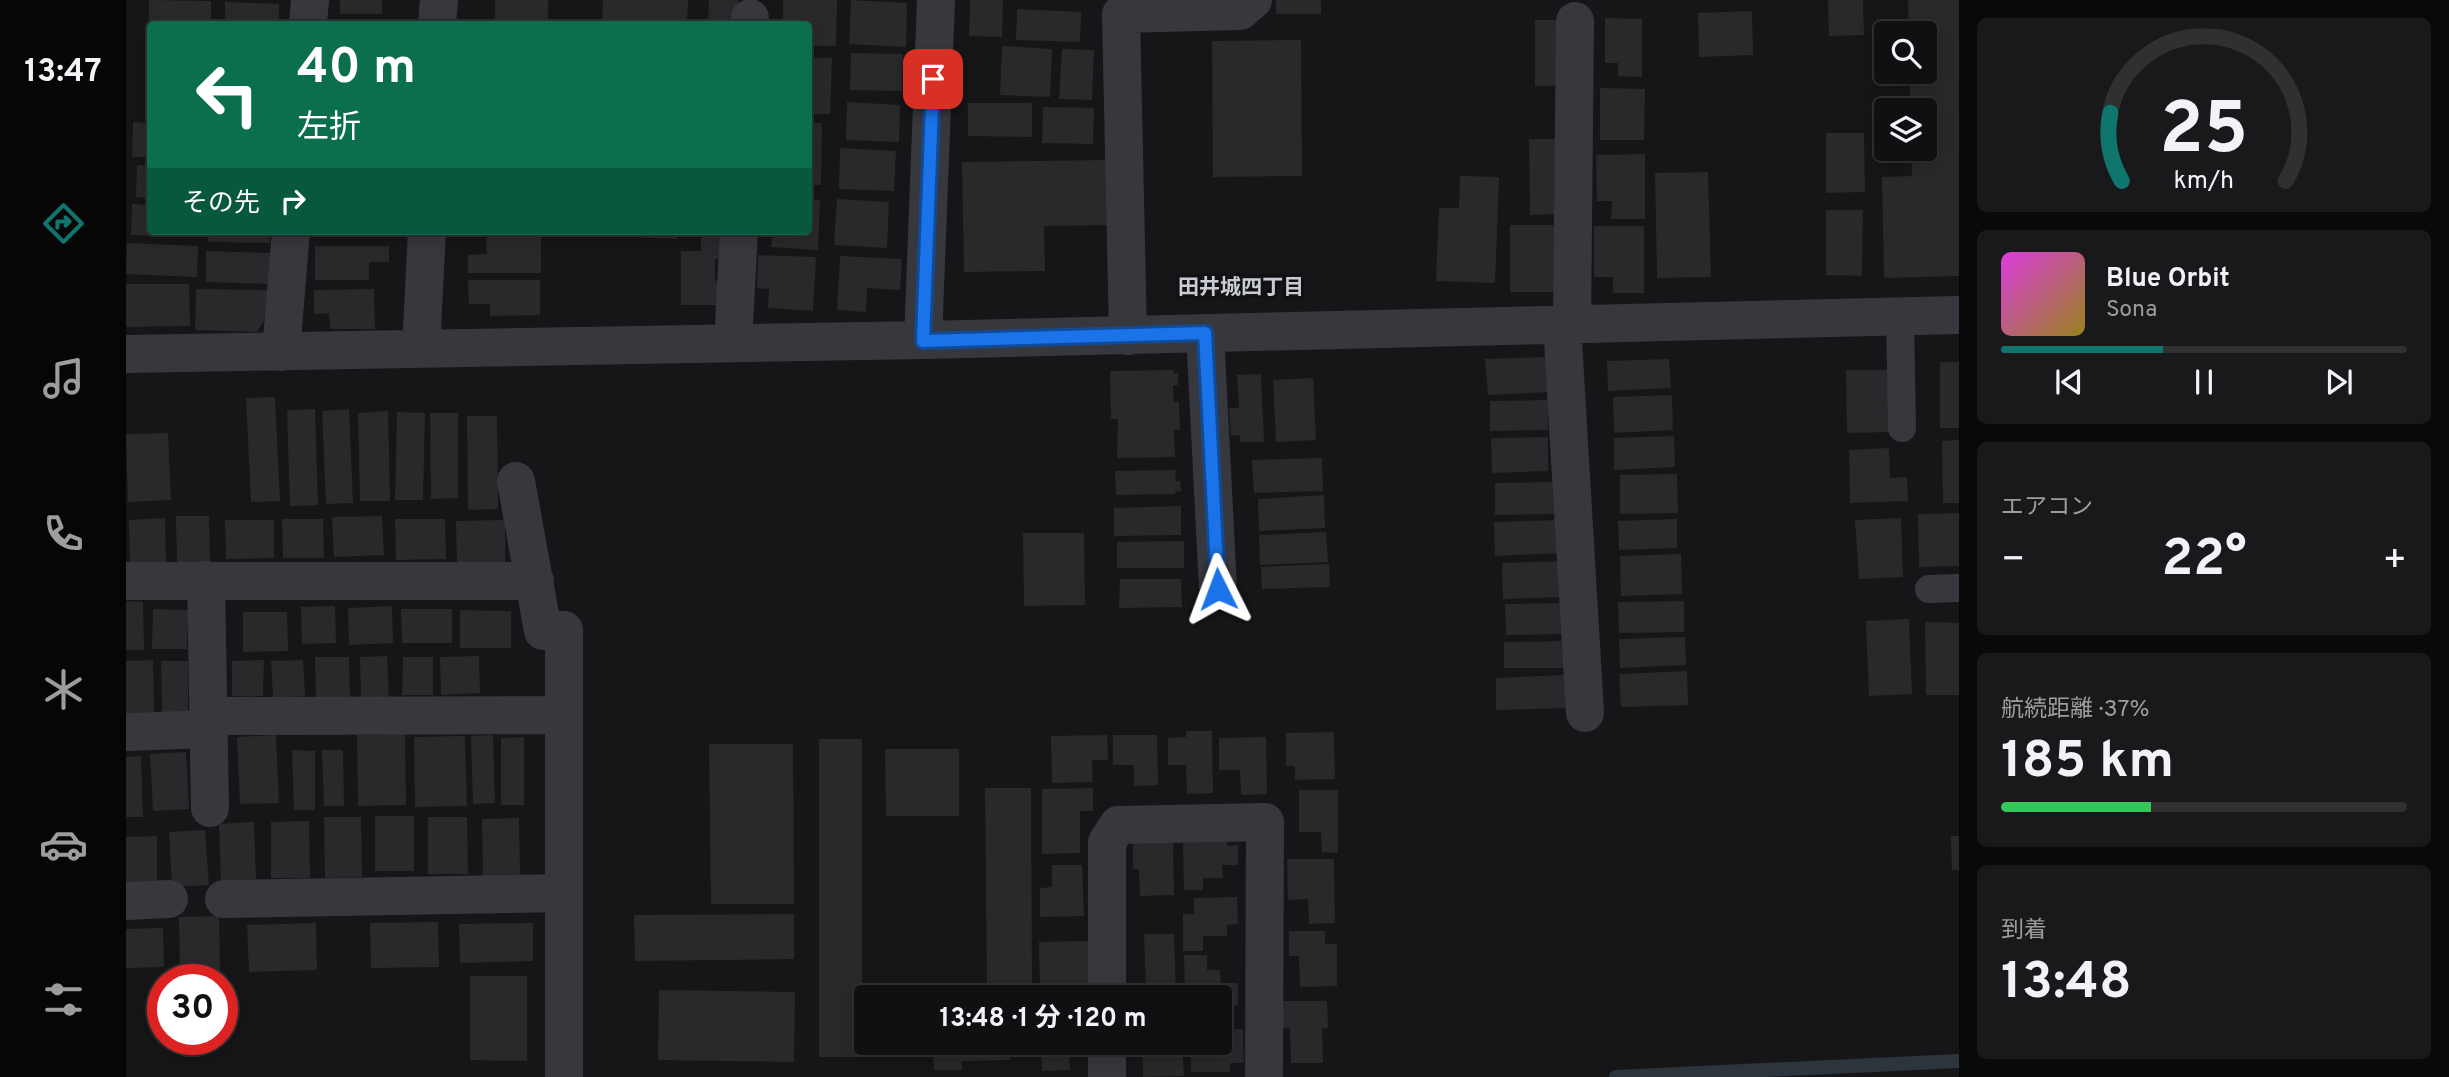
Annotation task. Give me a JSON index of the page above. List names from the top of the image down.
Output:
{
  "districts": ["田井城四丁目"],
  "page": {
    "tabs": "13:47",
    "turn": ["40 m", "左折"],
    "then": "その先",
    "song": ["Blue Orbit", "Sona"],
    "tile": [
      "エアコン",
      ["航続距離 · 37%", "185 km"],
      ["到着", "13:48"]
    ],
    "heat": ["−", "22°", "+"],
    "limit": "30",
    "trip": "13:48 · 1 分 · 120 m",
    "gauge": ["25", "km/h"]
  }
}
